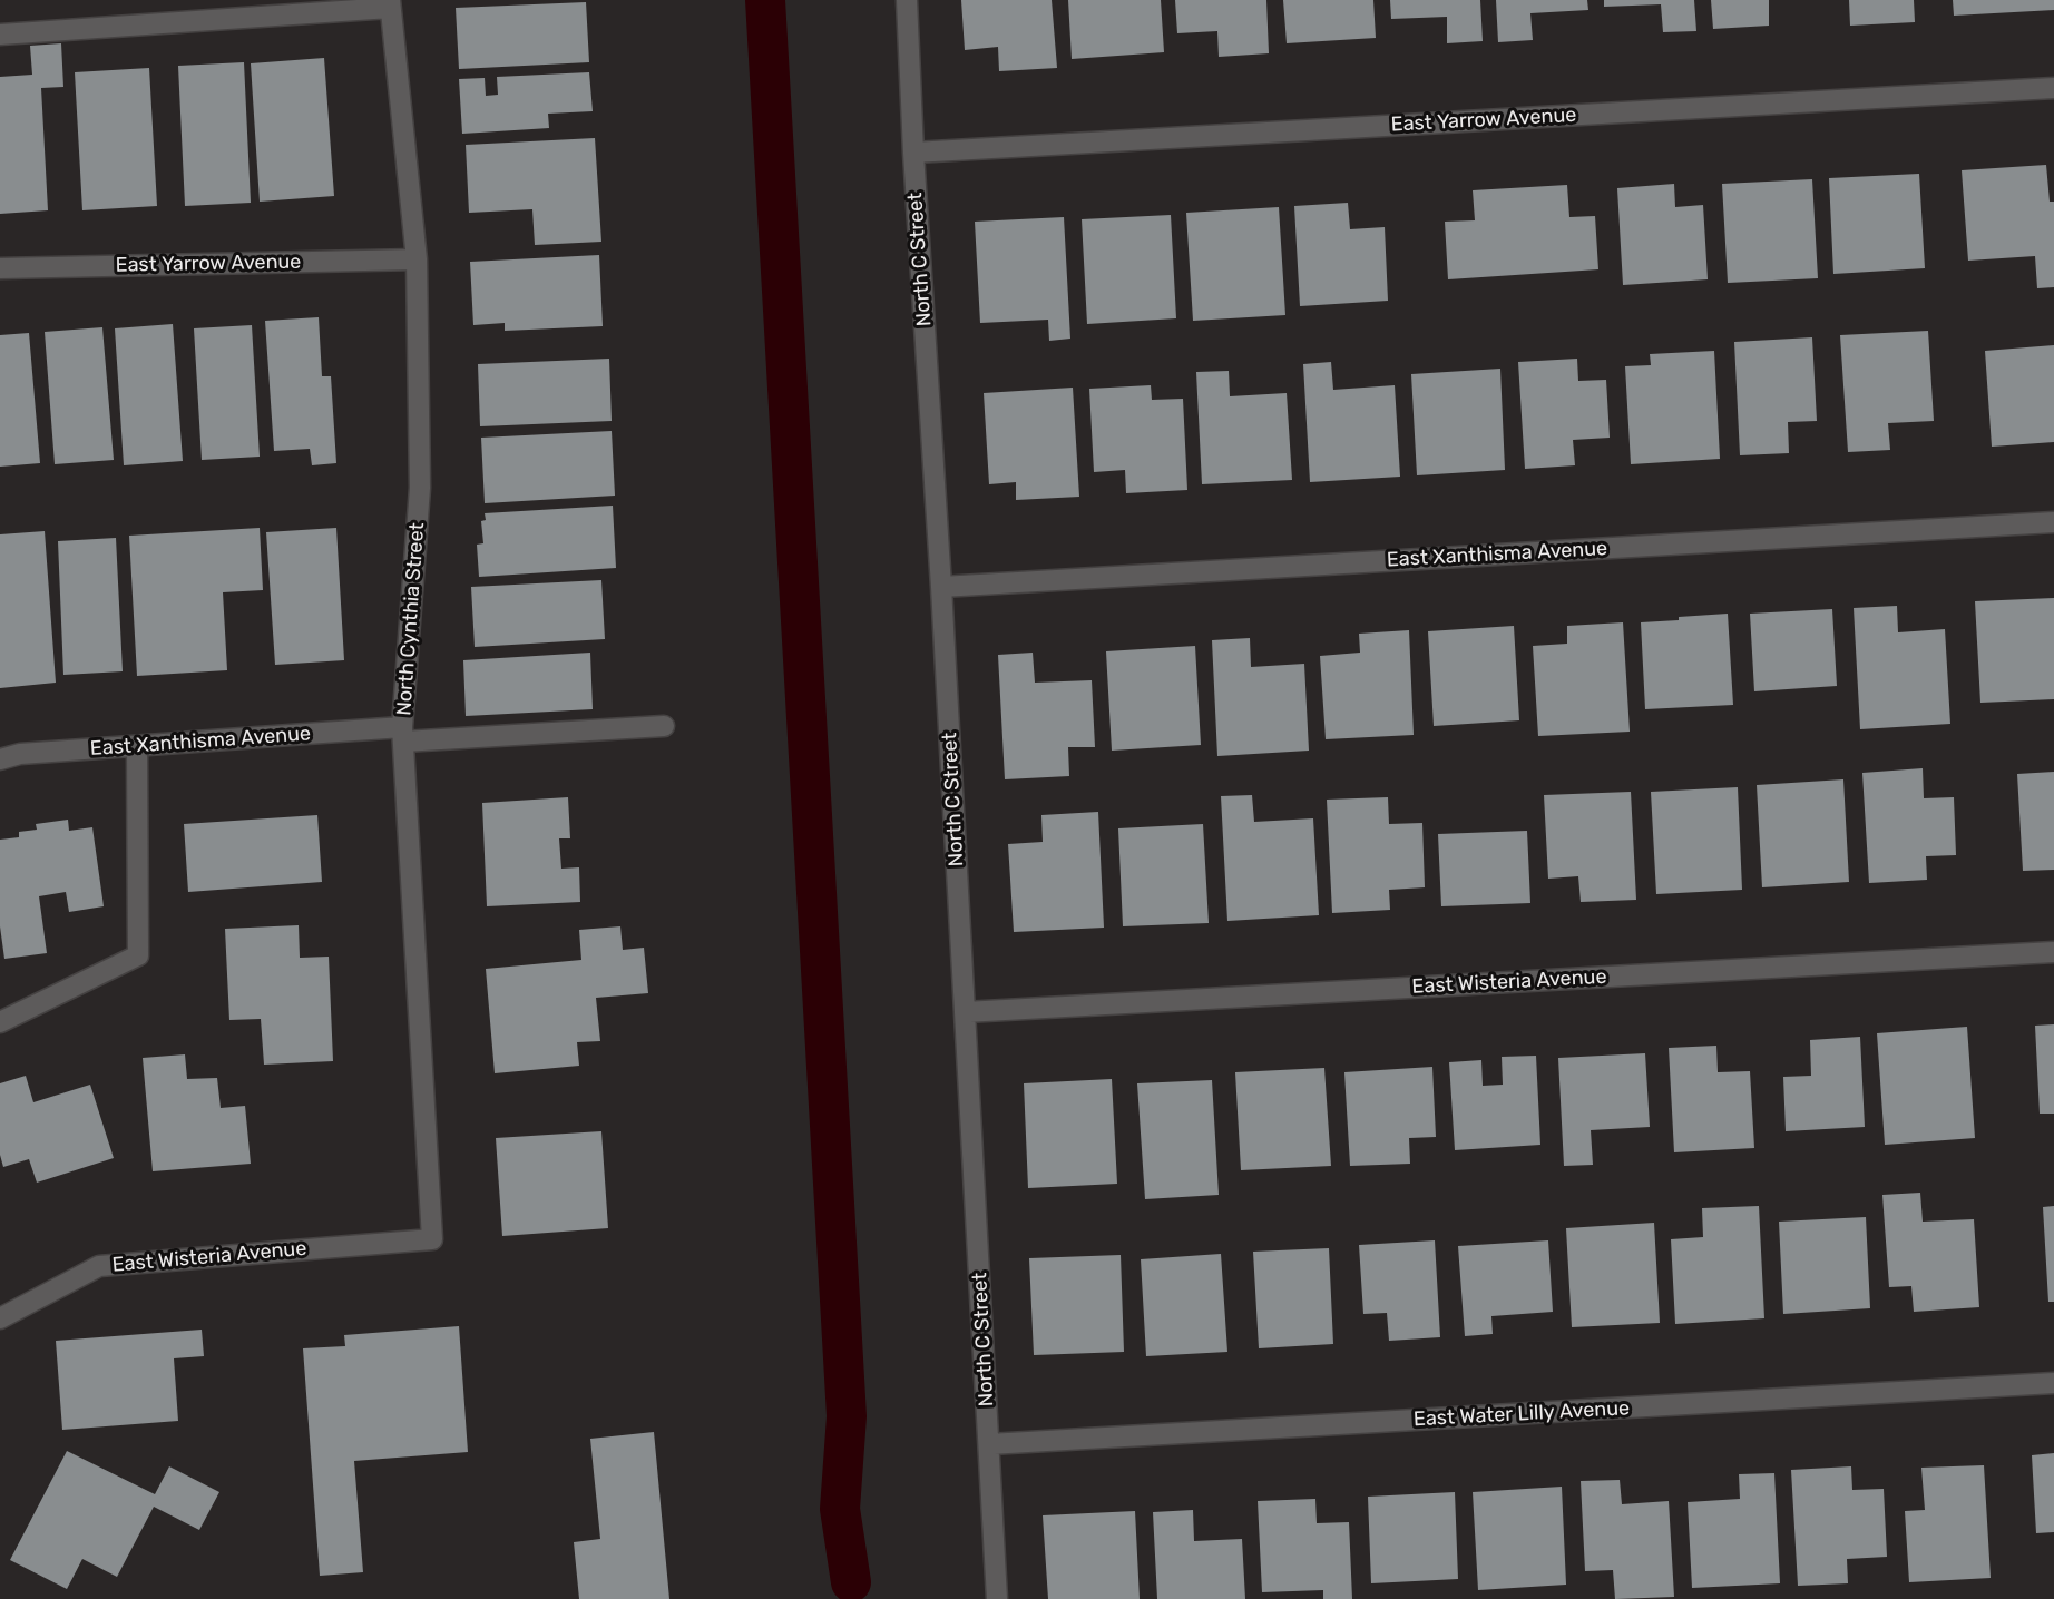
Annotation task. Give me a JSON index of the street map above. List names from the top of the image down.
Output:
{
  "streets": {
    "street": [
      "East Yarrow Avenue",
      "North C Street",
      "East Xanthisma Avenue",
      "North Cynthia Street",
      "East Wisteria Avenue",
      "East Water Lilly Avenue"
    ]
  },
  "crossings": [
    ["East Yarrow Avenue", "North C Street"],
    ["East Yarrow Avenue", "North Cynthia Street"],
    ["North C Street", "East Xanthisma Avenue"],
    ["North C Street", "East Wisteria Avenue"],
    ["North C Street", "East Water Lilly Avenue"],
    ["East Xanthisma Avenue", "North Cynthia Street"],
    ["North Cynthia Street", "East Wisteria Avenue"]
  ]
}
